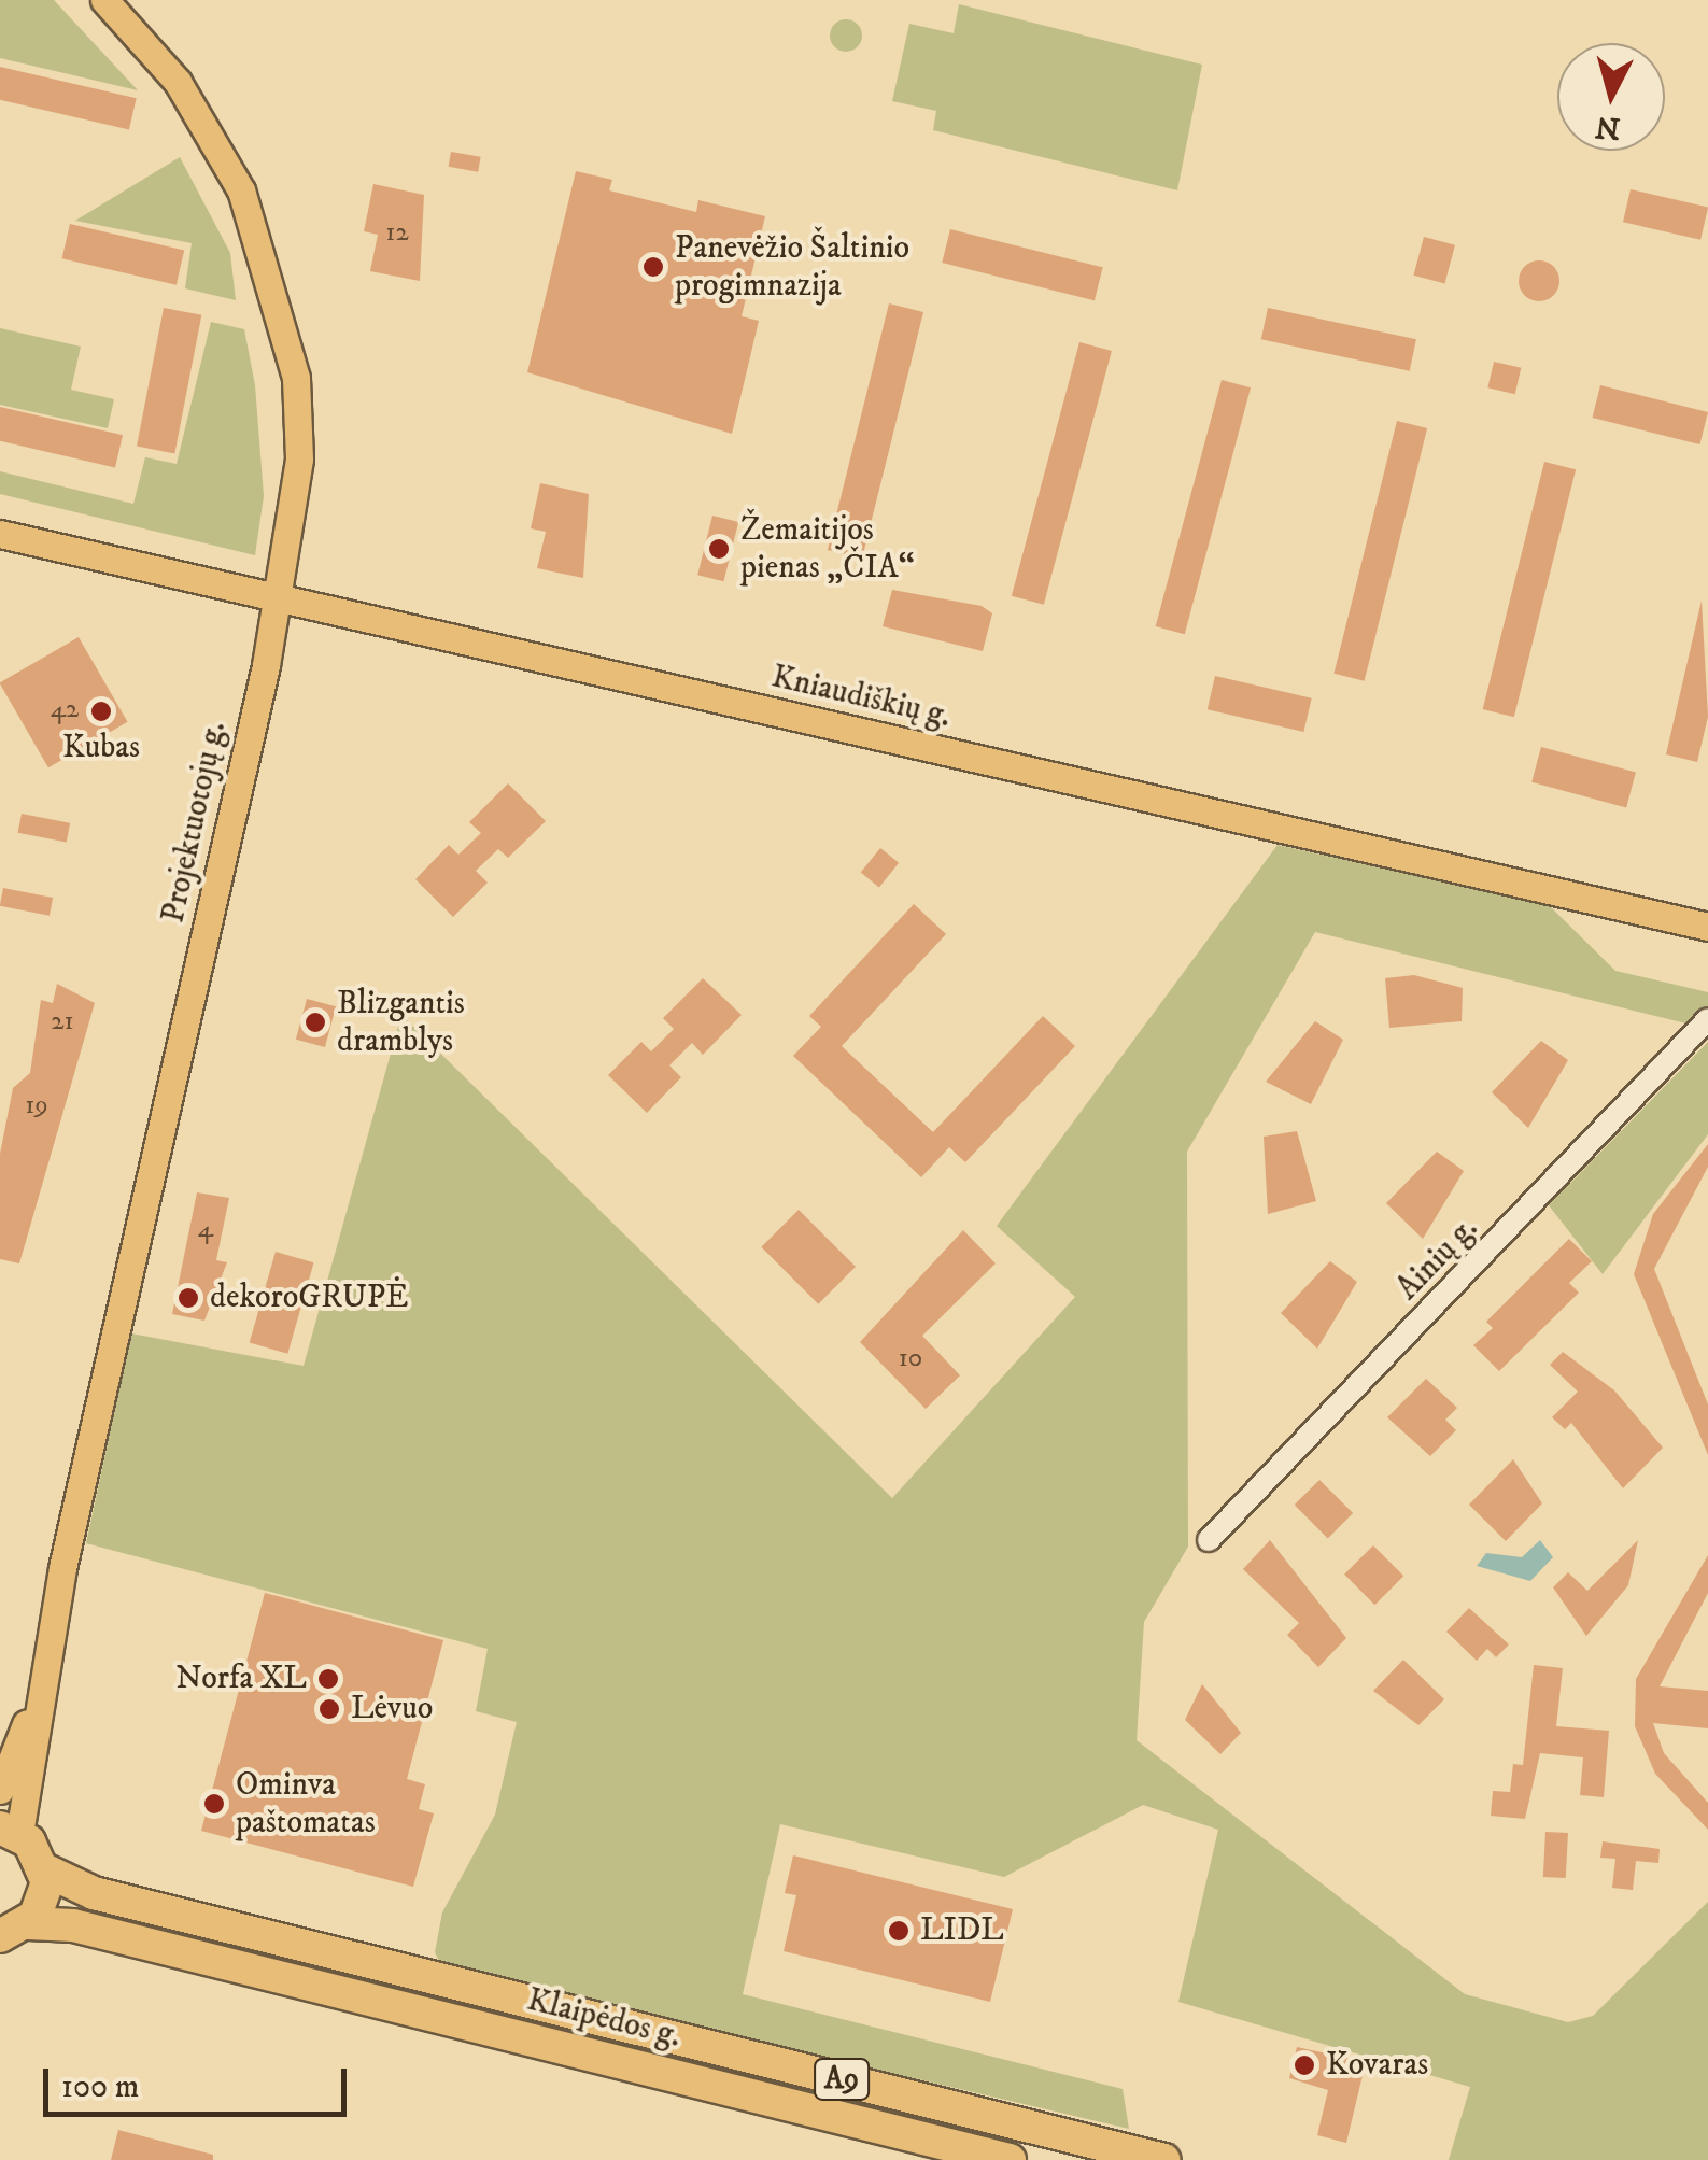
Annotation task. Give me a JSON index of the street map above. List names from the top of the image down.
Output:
{
  "streets": {
    "highway": ["Klaipėdos g.", "A9"],
    "main road": ["Kniaudiškių g.", "Projektuotojų g."],
    "street": ["Ainių g."]
  },
  "crossings": [
    ["Kniaudiškių g.", "Projektuotojų g."],
    ["Projektuotojų g.", "Klaipėdos g."]
  ],
  "places": [
    "Panevėžio Šaltinio progimnazija",
    "Žemaitijos pienas „ČIA“",
    "Kubas",
    "Blizgantis dramblys",
    "dekoroGRUPĖ",
    "Norfa XL",
    "Lėvuo",
    "Ominva paštomatas",
    "LIDL",
    "Kovaras"
  ],
  "house_numbers": [
    "12",
    "42",
    "21",
    "19",
    "4",
    "10"
  ],
  "scale_bar": "100 m",
  "north": "bottom"
}
